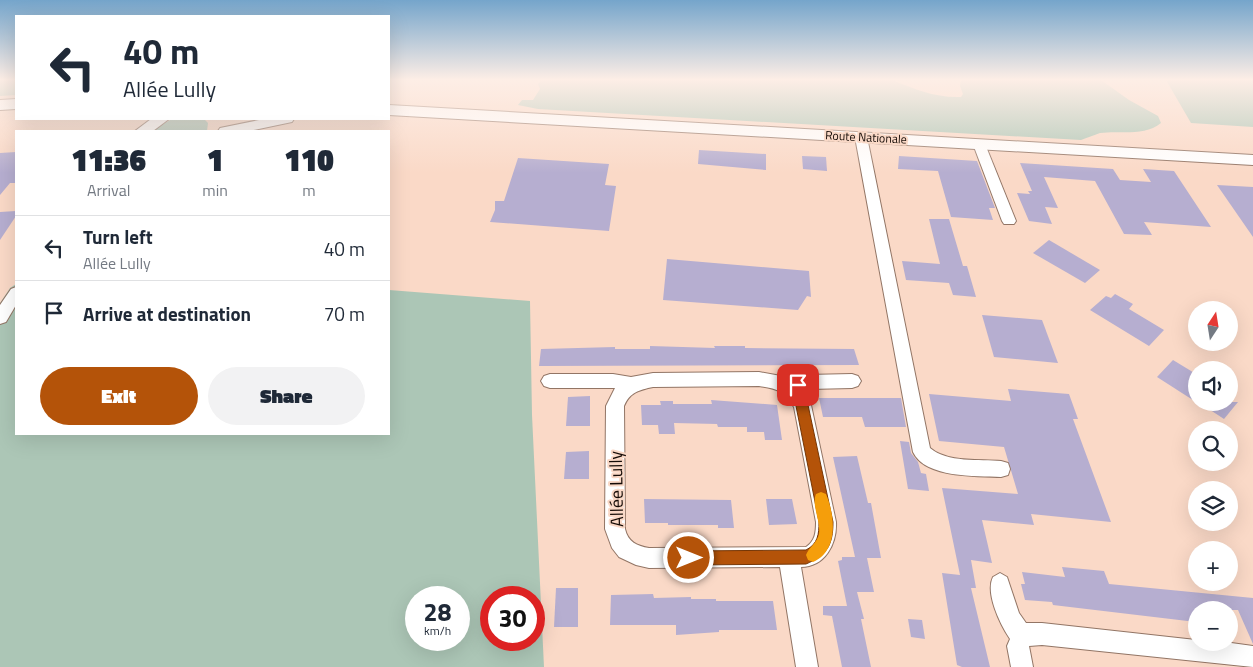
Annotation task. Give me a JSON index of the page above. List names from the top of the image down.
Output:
{
  "streets": {
    "main road": ["Route Nationale"],
    "street": ["Allée Lully"]
  },
  "north": "top",
  "page": {
    "turn": ["40 m", "Allée Lully"],
    "eta": [
      "11:36",
      "Arrival",
      "1",
      "min",
      "110",
      "m"
    ],
    "list": [
      {
        "name": "Turn left",
        "note": "Allée Lully",
        "value": "40 m"
      },
      {
        "name": "Arrive at destination",
        "value": "70 m"
      }
    ],
    "map_buttons": ["+", "−"],
    "buttons": ["Exit", "Share"],
    "speed": "28 km/h",
    "limit": "30"
  }
}
